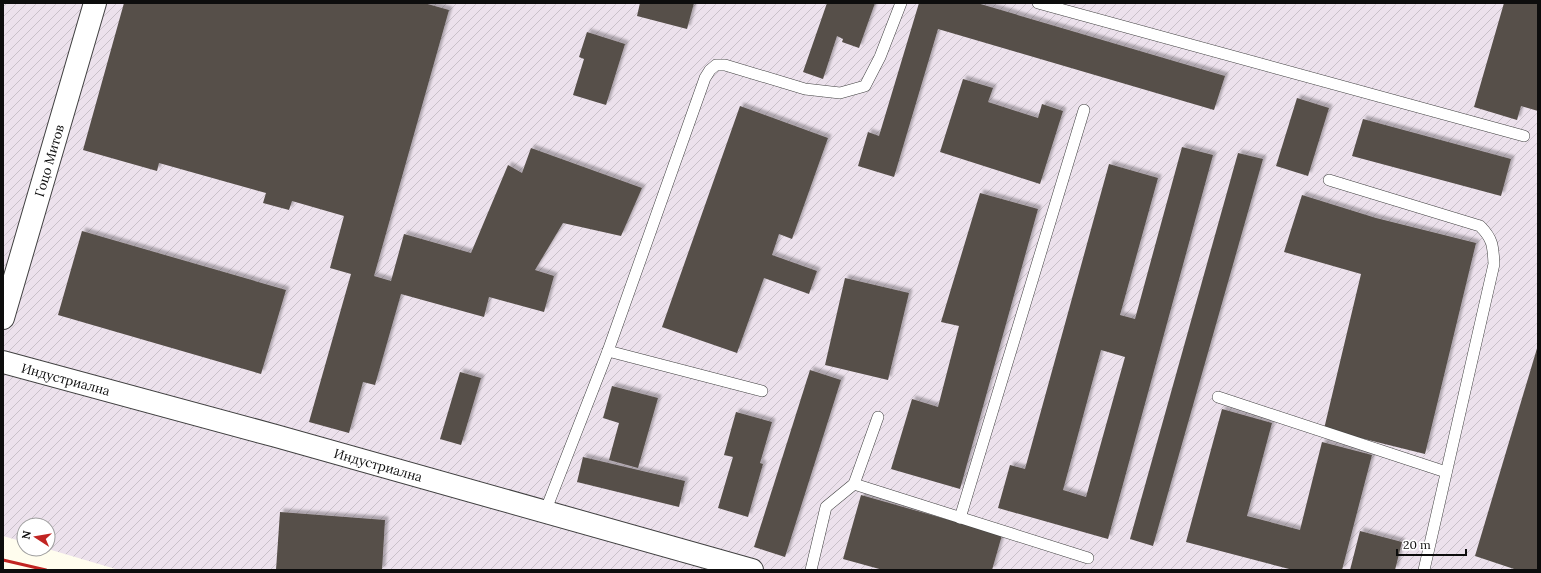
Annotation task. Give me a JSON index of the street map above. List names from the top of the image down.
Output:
{
  "streets": {
    "street": ["Гоцо Митов", "Индустриална"]
  },
  "scale_bar": "20 m",
  "north": "left"
}
